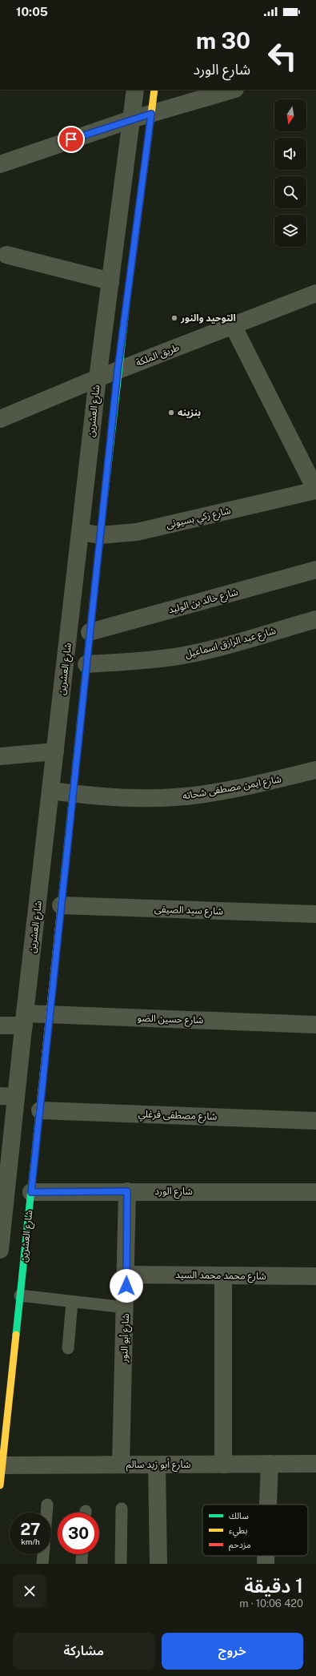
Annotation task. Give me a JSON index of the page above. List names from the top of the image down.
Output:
{
  "streets": {
    "street": [
      "طريق الملكة",
      "شارع العشرين",
      "شارع زكي بسيونى",
      "شارع خالد بن الوليد",
      "شارع عبد الرازق اسماعيل",
      "شارع ايمن مصطفى شحاته",
      "شارع سيد الصيفى",
      "شارع حسين الضو",
      "شارع مصطفى فرغلي",
      "شارع الورد",
      "شارع محمد محمد السيد",
      "شارع أبو النور",
      "شارع أبو زيد سالم"
    ]
  },
  "crossings": [
    ["طريق الملكة", "شارع العشرين"],
    ["شارع العشرين", "شارع زكي بسيونى"],
    ["شارع العشرين", "شارع خالد بن الوليد"],
    ["شارع العشرين", "شارع عبد الرازق اسماعيل"],
    ["شارع العشرين", "شارع ايمن مصطفى شحاته"],
    ["شارع العشرين", "شارع سيد الصيفى"],
    ["شارع العشرين", "شارع حسين الضو"],
    ["شارع العشرين", "شارع مصطفى فرغلي"],
    ["شارع العشرين", "شارع الورد"],
    ["شارع العشرين", "شارع أبو زيد سالم"],
    ["شارع الورد", "شارع أبو النور"],
    ["شارع محمد محمد السيد", "شارع أبو النور"],
    ["شارع أبو النور", "شارع أبو زيد سالم"]
  ],
  "places": ["التوحيد والنور", "بنزينه"],
  "legend": ["سالك", "بطيء", "مزدحم"],
  "north": "bottom",
  "page": {
    "status": "10:05",
    "turn": ["30 m", "شارع الورد"],
    "speed": "27 km/h",
    "limit": "30",
    "heading": ["1 دقيقة", "420 m · 10:06"],
    "buttons": ["خروج", "مشاركة"]
  }
}
